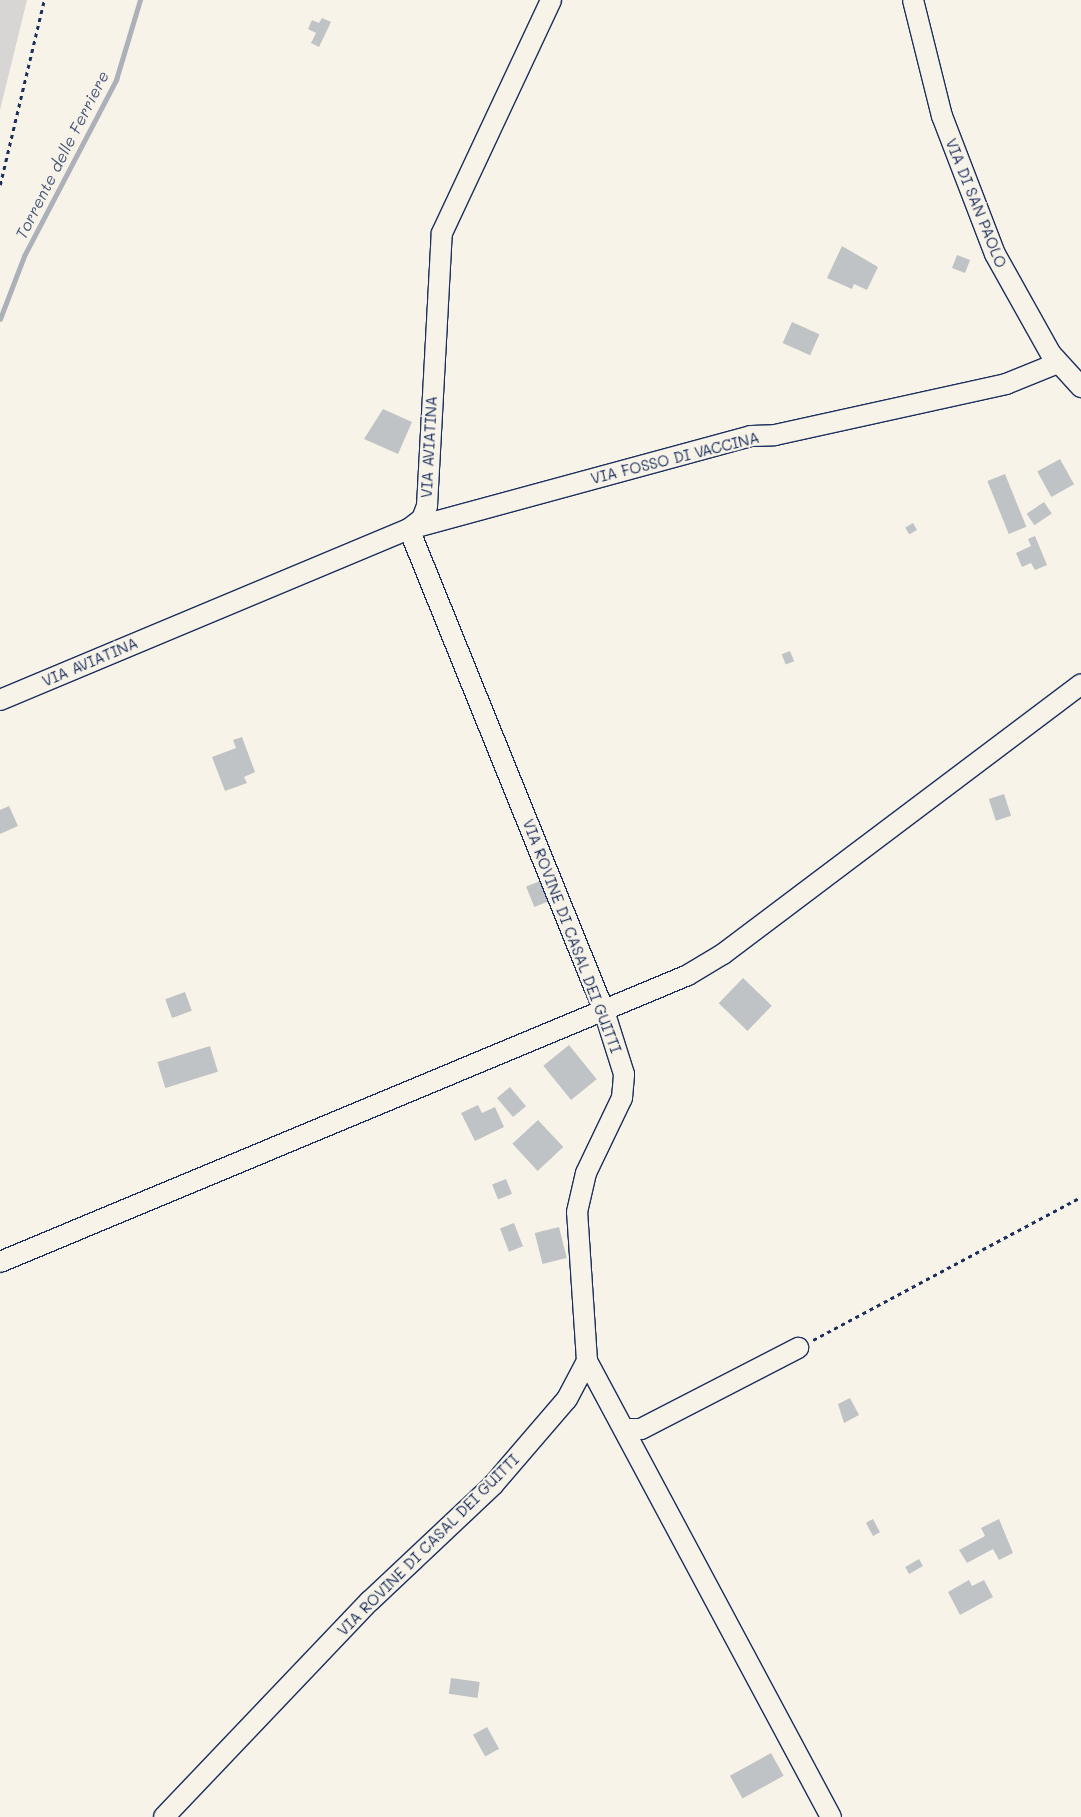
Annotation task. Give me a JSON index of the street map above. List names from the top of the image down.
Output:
{
  "streets": {
    "street": [
      "VIA DI SAN PAOLO",
      "VIA AVIATINA",
      "VIA FOSSO DI VACCINA",
      "VIA ROVINE DI CASAL DEI GUITTI"
    ]
  },
  "crossings": [
    ["VIA DI SAN PAOLO", "VIA FOSSO DI VACCINA"],
    ["VIA AVIATINA", "VIA FOSSO DI VACCINA"],
    ["VIA AVIATINA", "VIA ROVINE DI CASAL DEI GUITTI"],
    ["VIA FOSSO DI VACCINA", "VIA ROVINE DI CASAL DEI GUITTI"]
  ],
  "water": ["Torrente delle Ferriere"]
}
